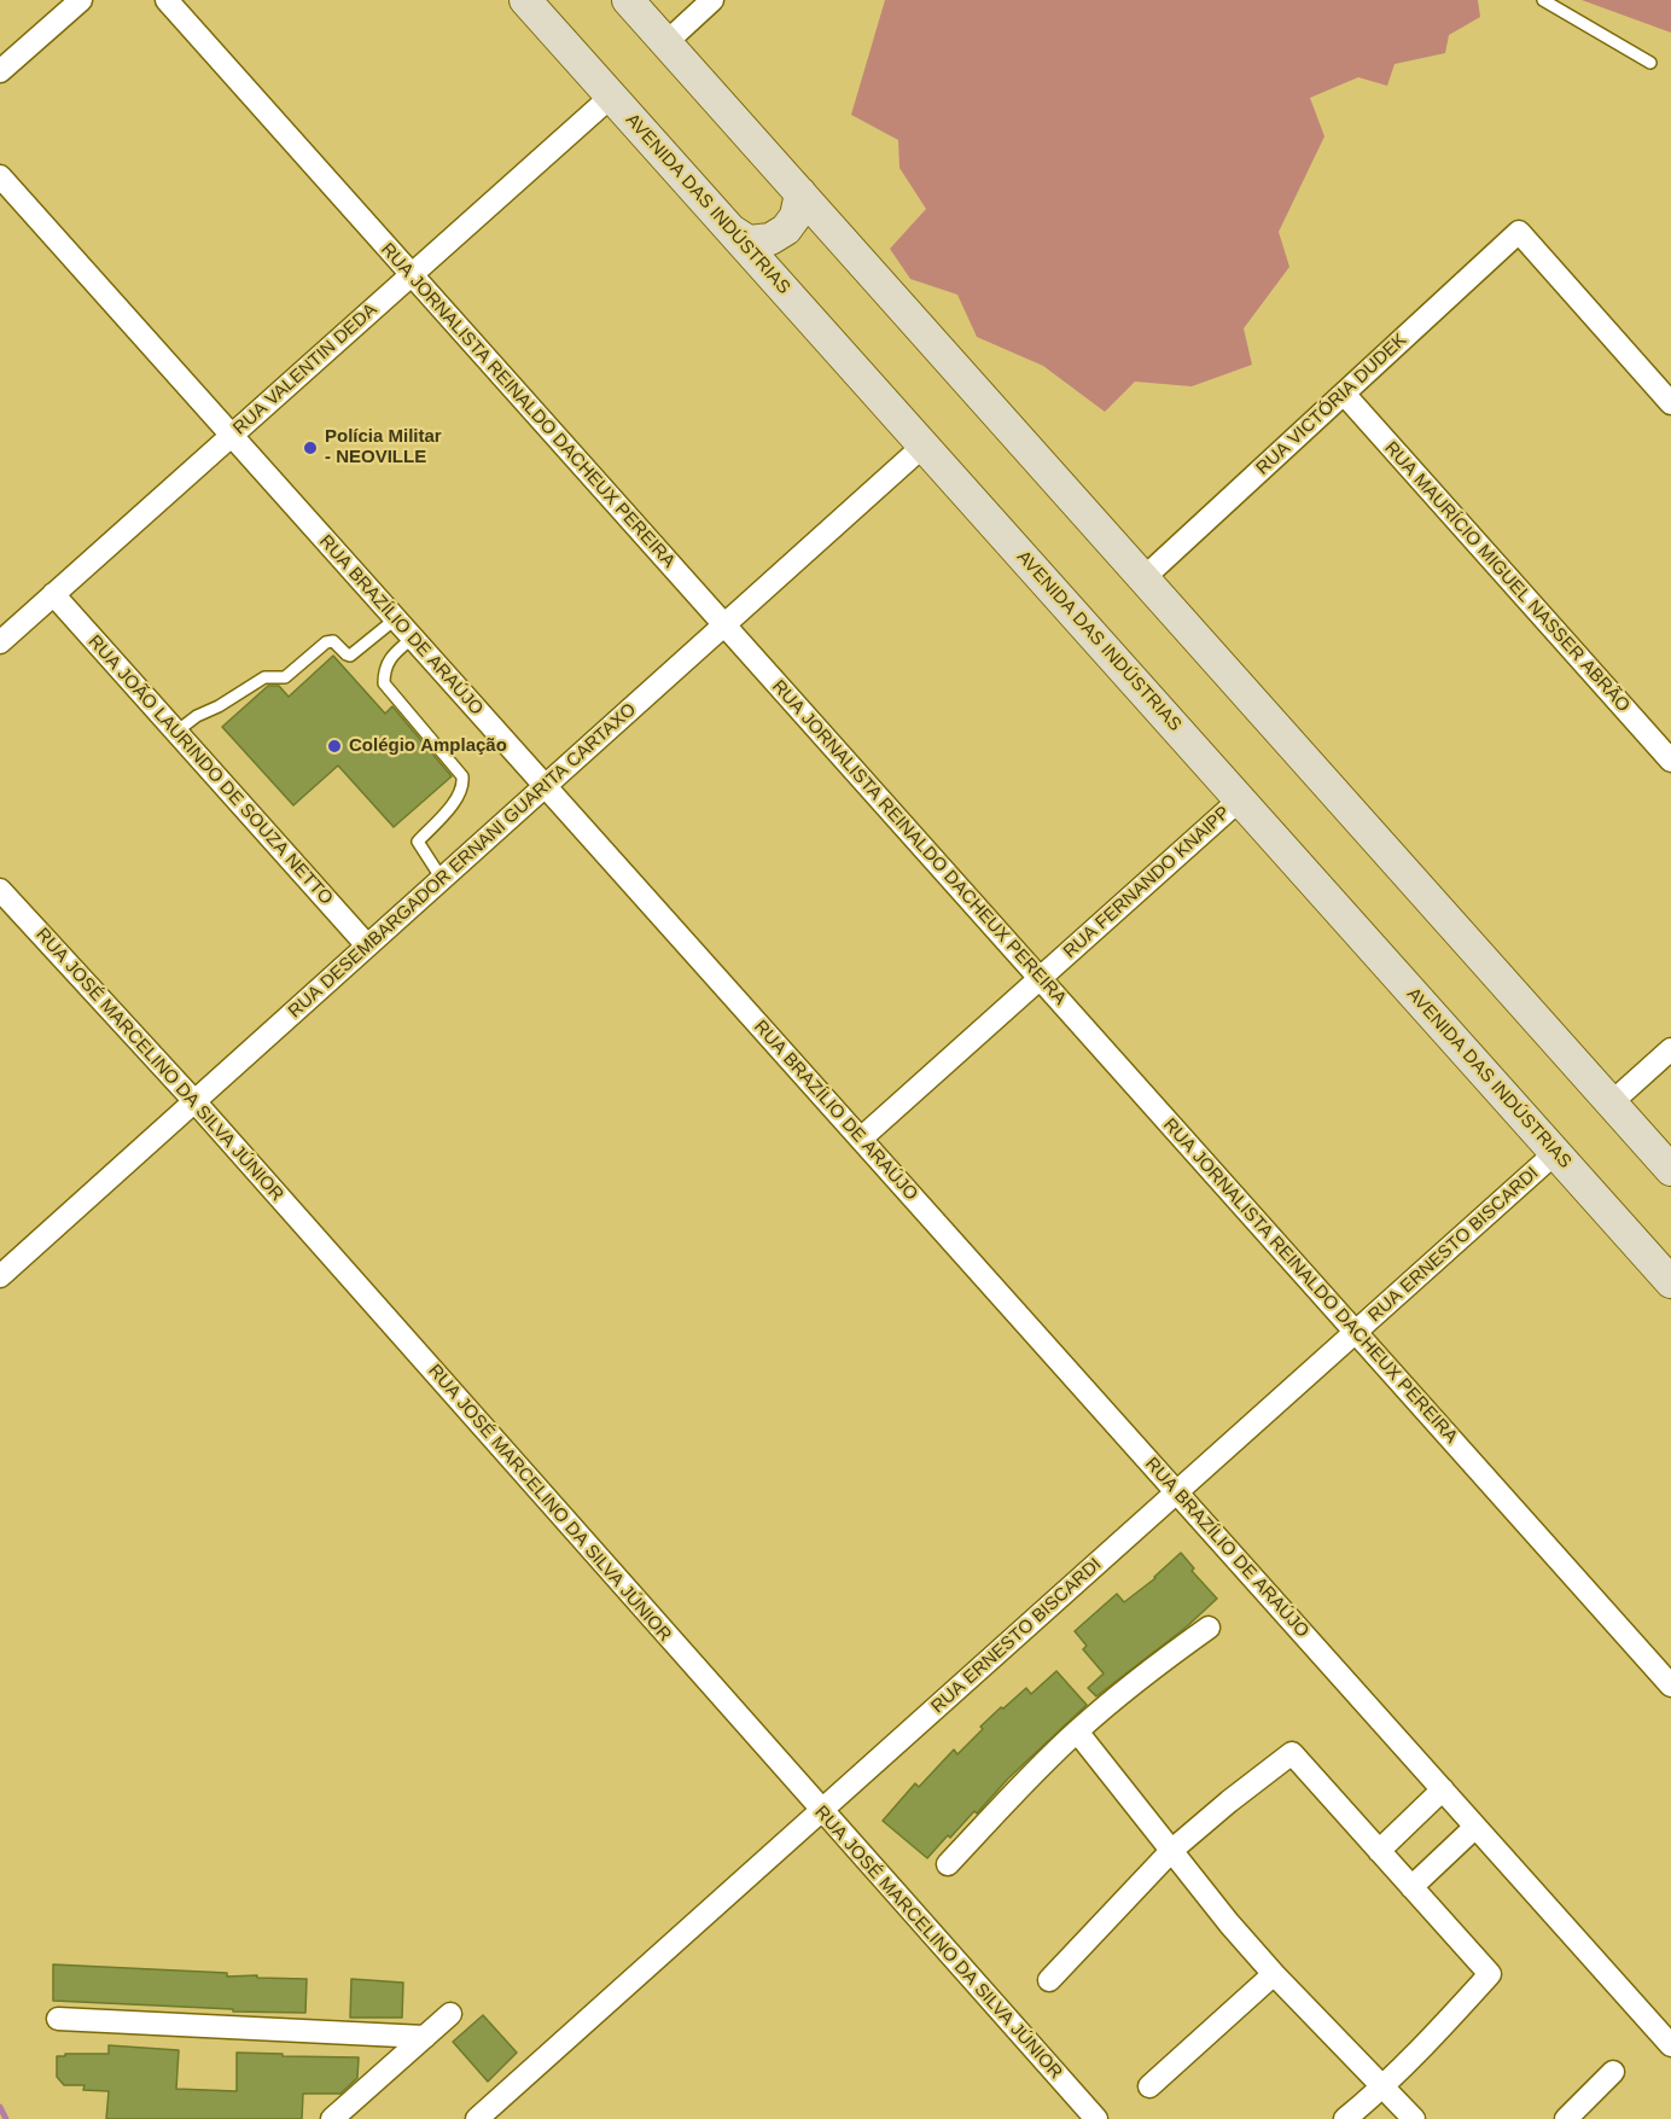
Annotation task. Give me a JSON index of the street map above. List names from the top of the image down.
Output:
{
  "streets": {
    "main road": ["AVENIDA DAS INDÚSTRIAS"],
    "street": [
      "RUA VALENTIN DEDA",
      "RUA VICTÓRIA DUDEK",
      "RUA JORNALISTA REINALDO DACHEUX PEREIRA",
      "RUA MAURÍCIO MIGUEL NASSER ABRÃO",
      "RUA BRAZÍLIO DE ARAÚJO",
      "RUA JOÃO LAURINDO DE SOUZA NETTO",
      "RUA DESEMBARGADOR ERNANI GUARITA CARTAXO",
      "RUA FERNANDO KNAIPP",
      "RUA JOSÉ MARCELINO DA SILVA JÚNIOR",
      "RUA ERNESTO BISCARDI"
    ]
  },
  "crossings": [
    ["AVENIDA DAS INDÚSTRIAS", "RUA VALENTIN DEDA"],
    ["AVENIDA DAS INDÚSTRIAS", "RUA DESEMBARGADOR ERNANI GUARITA CARTAXO"],
    ["AVENIDA DAS INDÚSTRIAS", "RUA FERNANDO KNAIPP"],
    ["AVENIDA DAS INDÚSTRIAS", "RUA ERNESTO BISCARDI"],
    ["RUA VALENTIN DEDA", "RUA JORNALISTA REINALDO DACHEUX PEREIRA"],
    ["RUA VALENTIN DEDA", "RUA BRAZÍLIO DE ARAÚJO"],
    ["RUA VALENTIN DEDA", "RUA JOÃO LAURINDO DE SOUZA NETTO"],
    ["RUA VICTÓRIA DUDEK", "RUA MAURÍCIO MIGUEL NASSER ABRÃO"],
    ["RUA JORNALISTA REINALDO DACHEUX PEREIRA", "RUA DESEMBARGADOR ERNANI GUARITA CARTAXO"],
    ["RUA JORNALISTA REINALDO DACHEUX PEREIRA", "RUA FERNANDO KNAIPP"],
    ["RUA JORNALISTA REINALDO DACHEUX PEREIRA", "RUA ERNESTO BISCARDI"],
    ["RUA BRAZÍLIO DE ARAÚJO", "RUA DESEMBARGADOR ERNANI GUARITA CARTAXO"],
    ["RUA BRAZÍLIO DE ARAÚJO", "RUA FERNANDO KNAIPP"],
    ["RUA BRAZÍLIO DE ARAÚJO", "RUA ERNESTO BISCARDI"],
    ["RUA JOÃO LAURINDO DE SOUZA NETTO", "RUA DESEMBARGADOR ERNANI GUARITA CARTAXO"],
    ["RUA DESEMBARGADOR ERNANI GUARITA CARTAXO", "RUA JOSÉ MARCELINO DA SILVA JÚNIOR"],
    ["RUA JOSÉ MARCELINO DA SILVA JÚNIOR", "RUA ERNESTO BISCARDI"]
  ],
  "places": ["Polícia Militar - NEOVILLE", "Colégio Amplação"]
}
